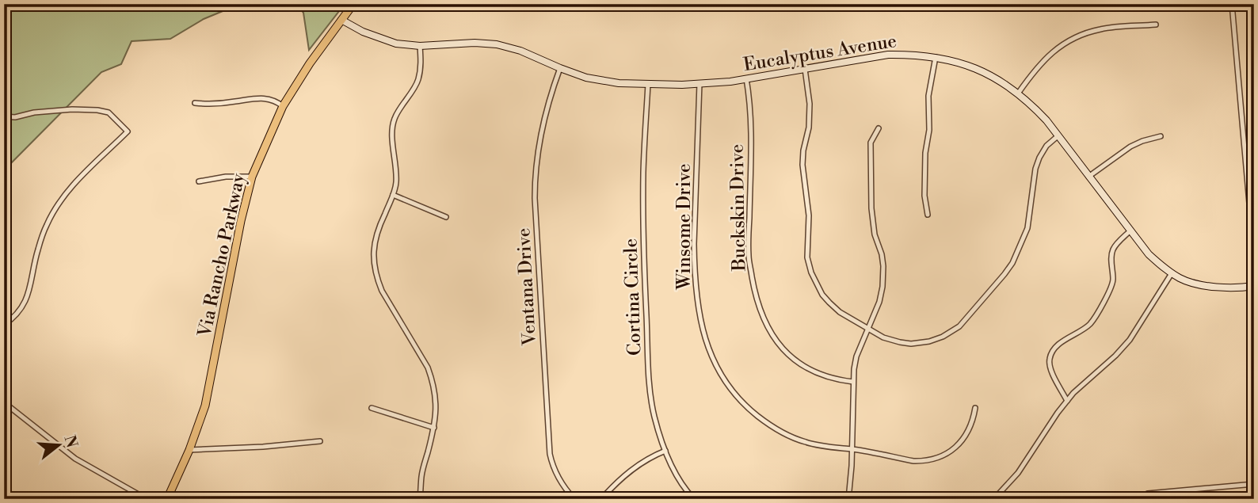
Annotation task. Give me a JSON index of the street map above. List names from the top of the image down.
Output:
{
  "streets": {
    "main road": ["Via Rancho Parkway"],
    "street": [
      "Eucalyptus Avenue",
      "Buckskin Drive",
      "Winsome Drive",
      "Ventana Drive",
      "Cortina Circle"
    ]
  },
  "crossings": [
    ["Eucalyptus Avenue", "Buckskin Drive"],
    ["Eucalyptus Avenue", "Winsome Drive"],
    ["Eucalyptus Avenue", "Via Rancho Parkway"],
    ["Eucalyptus Avenue", "Ventana Drive"],
    ["Eucalyptus Avenue", "Cortina Circle"]
  ],
  "north": "right"
}
